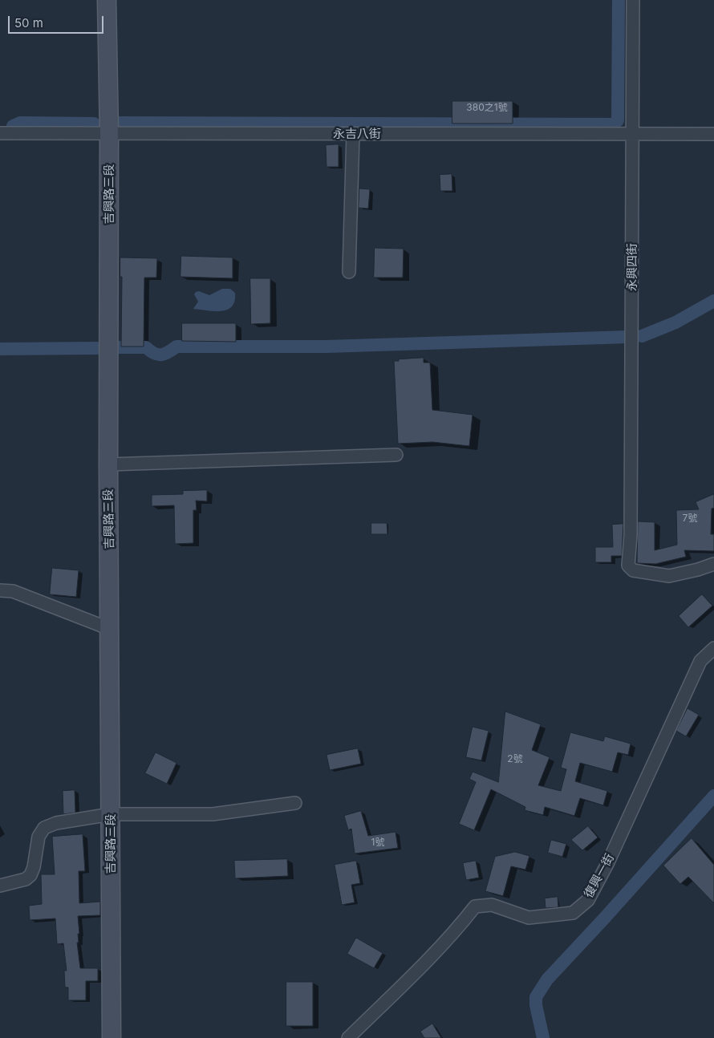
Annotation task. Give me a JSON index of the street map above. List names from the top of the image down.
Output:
{
  "streets": {
    "street": [
      "永吉八街",
      "吉興路三段",
      "永興四街",
      "復興一街"
    ]
  },
  "crossings": [
    ["永吉八街", "吉興路三段"],
    ["永吉八街", "永興四街"]
  ],
  "house_numbers": [
    "380之1號",
    "7號",
    "2號",
    "1號"
  ],
  "scale_bar": "50 m"
}
